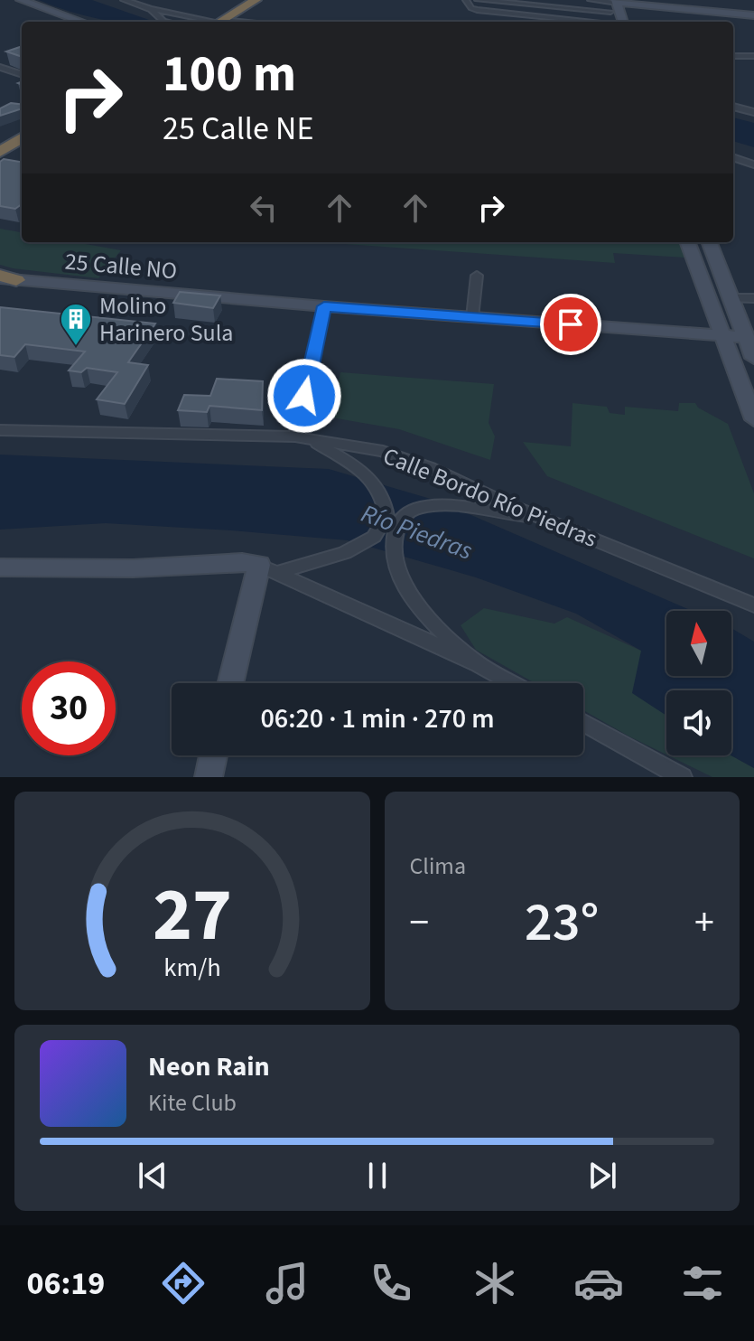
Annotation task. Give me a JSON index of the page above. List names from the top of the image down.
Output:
{
  "streets": {
    "main road": ["25 Calle NO"],
    "street": ["Calle Bordo Río Piedras"]
  },
  "water": ["Río Piedras"],
  "places": {
    "building": ["Molino Harinero Sula"]
  },
  "north": "top",
  "page": {
    "turn": ["100 m", "25 Calle NE"],
    "limit": "30",
    "trip": "06:20 · 1 min · 270 m",
    "tile": "Clima",
    "heat": ["−", "23°", "+"],
    "song": ["Neon Rain", "Kite Club"],
    "tabs": "06:19",
    "gauge": ["27", "km/h"]
  }
}
